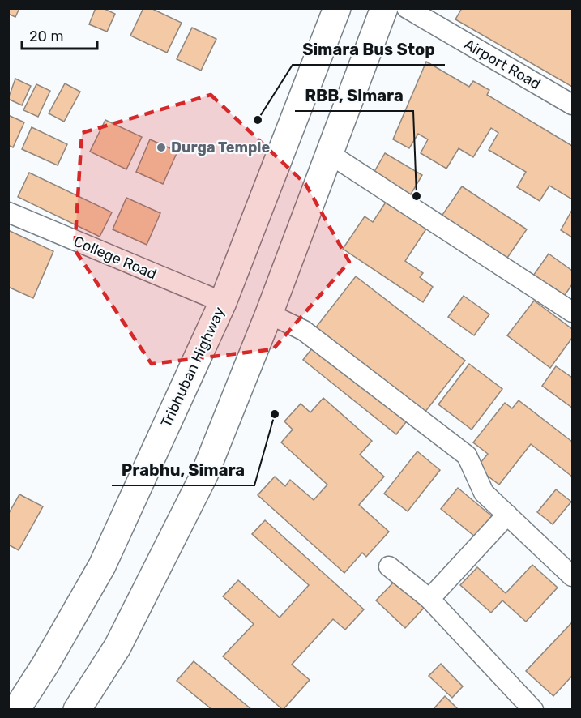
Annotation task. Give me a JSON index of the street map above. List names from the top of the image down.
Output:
{
  "streets": {
    "highway": ["Tribhuban Highway"],
    "street": ["Airport Road", "College Road"]
  },
  "crossings": [
    ["College Road", "Tribhuban Highway"]
  ],
  "places": [
    "Simara Bus Stop",
    "Durga Temple",
    "RBB, Simara",
    "Prabhu, Simara"
  ],
  "scale_bar": "20 m"
}
